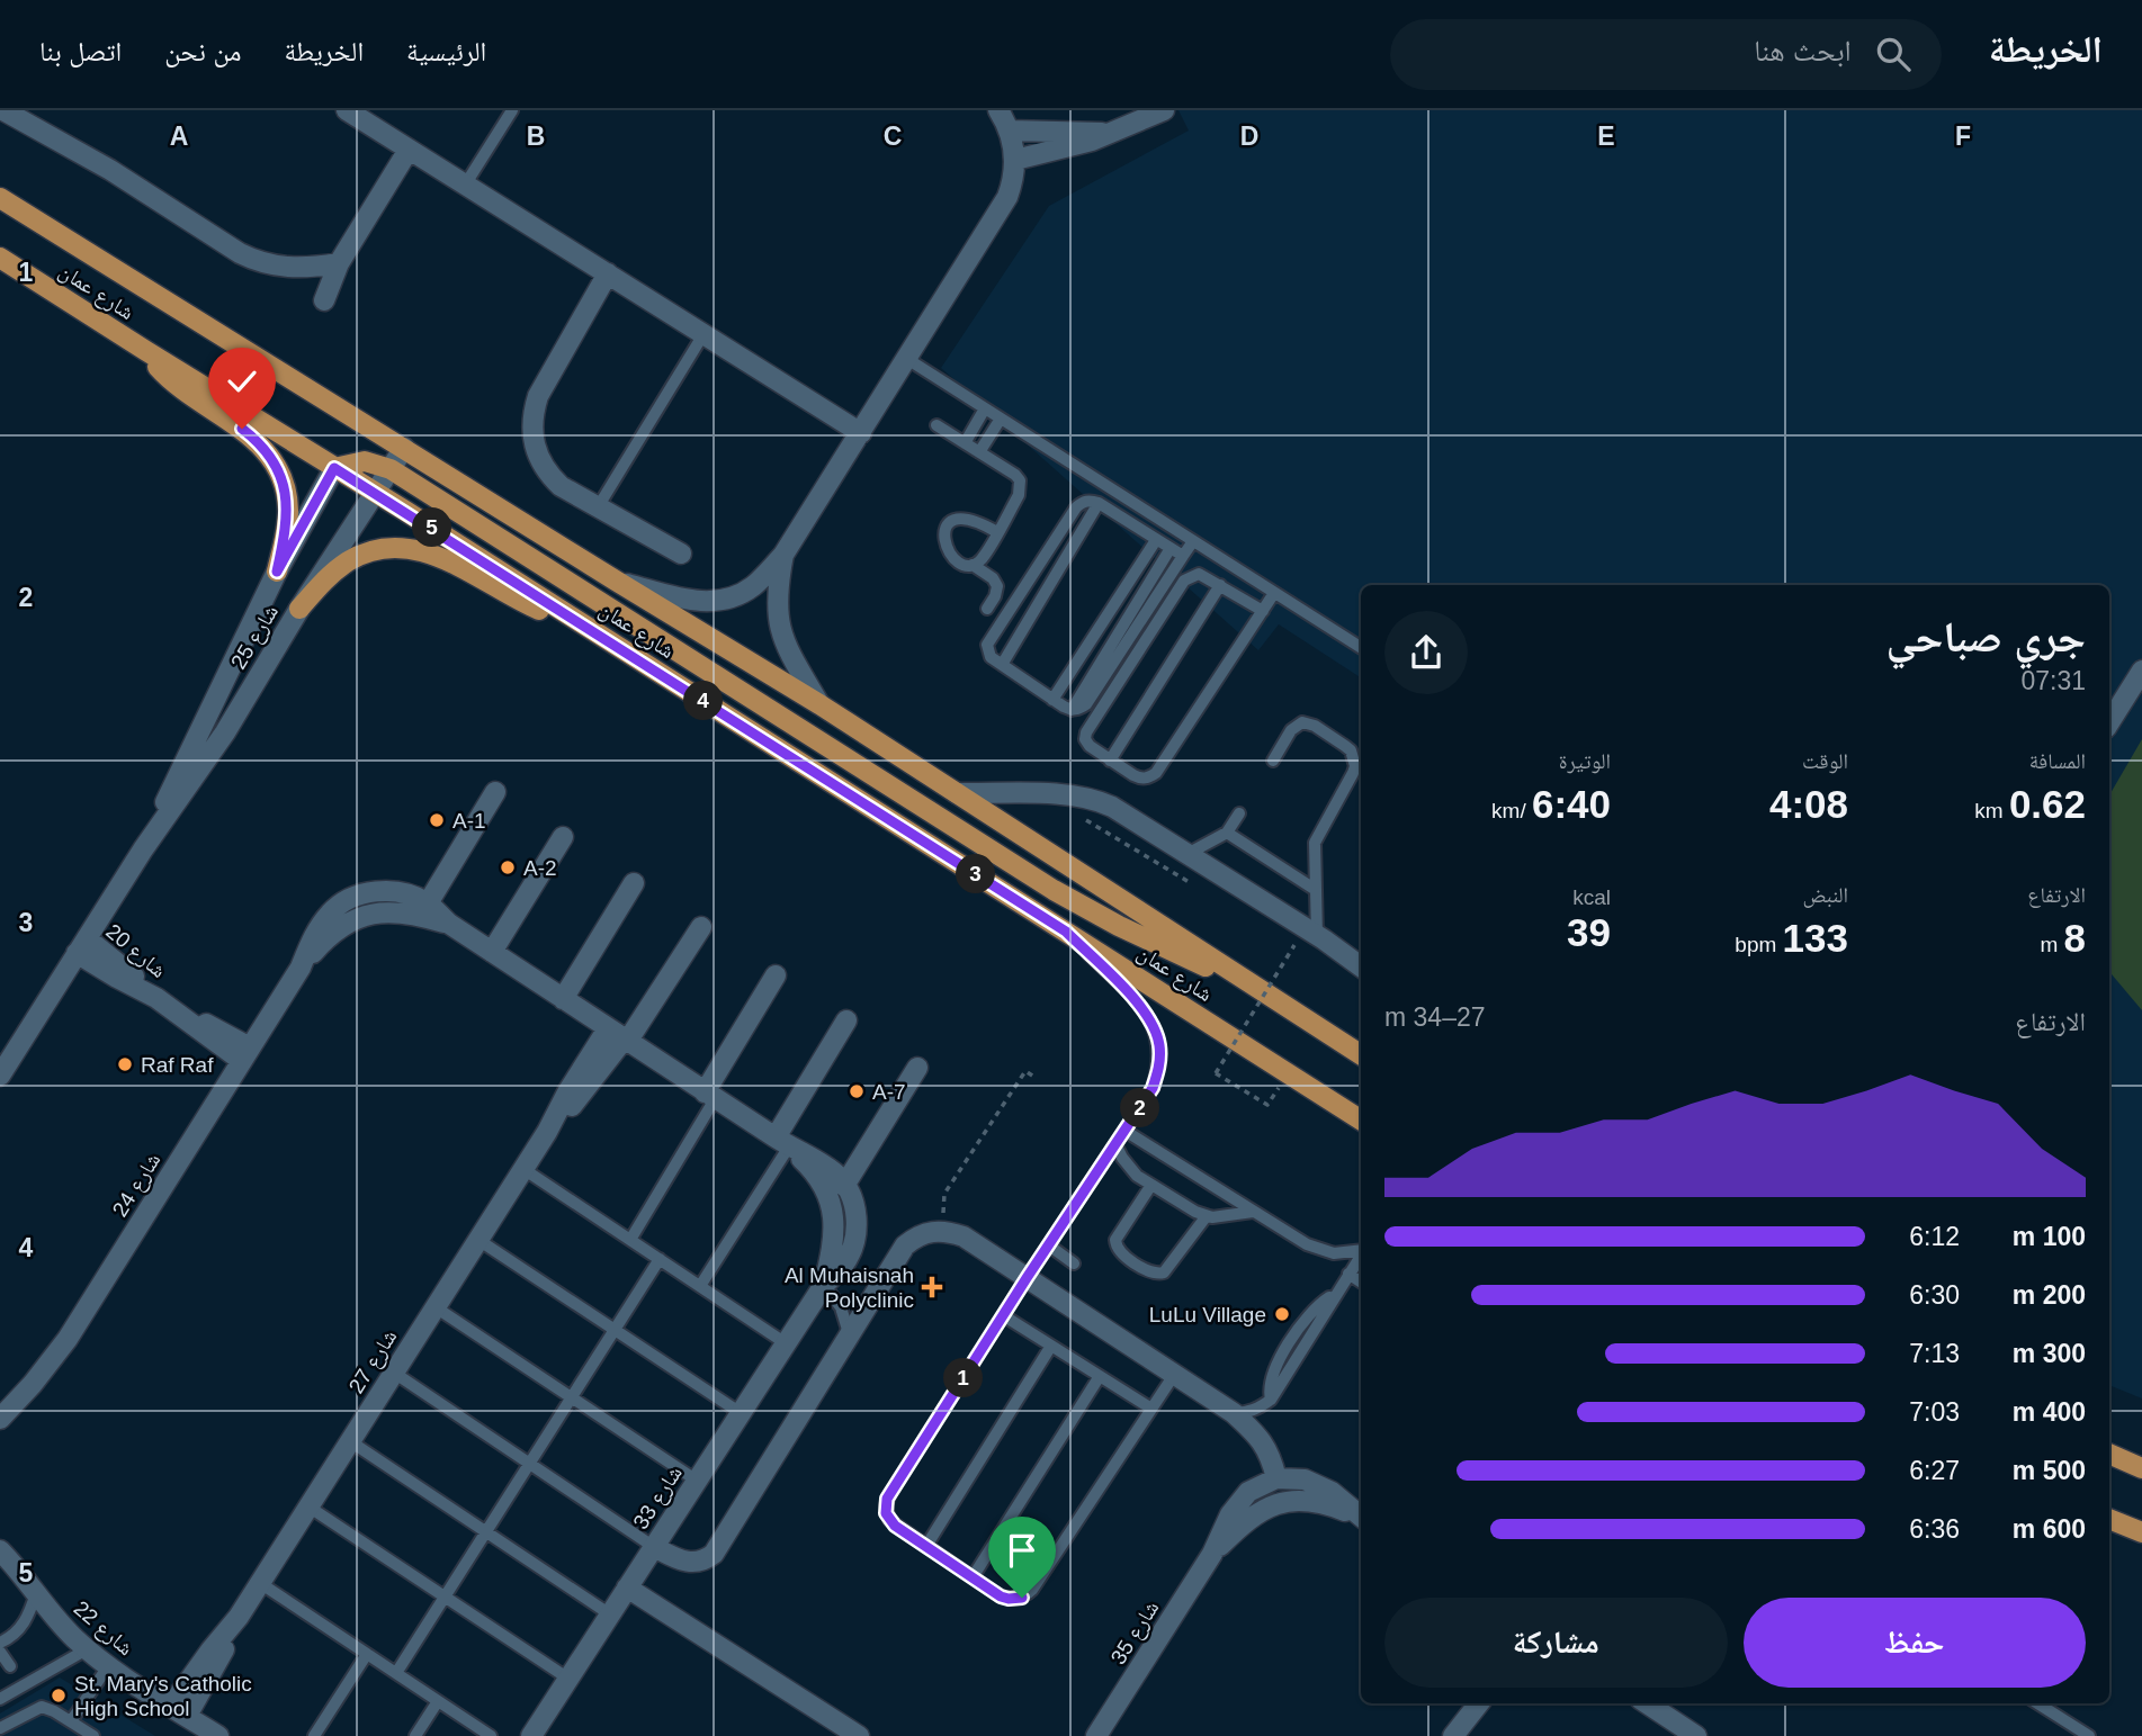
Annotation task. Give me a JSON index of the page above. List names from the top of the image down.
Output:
{
  "streets": {
    "main road": ["شارع عمان"],
    "street": [
      "شارع 25",
      "شارع 20",
      "شارع 24",
      "شارع 27",
      "شارع 33",
      "شارع 22",
      "شارع 35"
    ]
  },
  "crossings": [
    ["شارع عمان", "شارع 25"],
    ["شارع 25", "شارع 20"],
    ["شارع 20", "شارع 24"],
    ["شارع 24", "شارع 27"],
    ["شارع 24", "شارع 33"],
    ["شارع 27", "شارع 22"]
  ],
  "places": {
    "other": [
      "A-1",
      "A-2",
      "Raf Raf",
      "A-7",
      "LuLu Village",
      "St. Mary's Catholic High School"
    ],
    "health": ["Al Muhaisnah Polyclinic"]
  },
  "page": {
    "header": "الخريطة",
    "search": "ابحث هنا",
    "nav": [
      "الرئيسية",
      "الخريطة",
      "من نحن",
      "اتصل بنا"
    ],
    "pins": [
      "5",
      "4",
      "3",
      "2",
      "1"
    ],
    "heading": ["جري صباحي", "07:31"],
    "stats": [
      ["المسافة", "0.62 km"],
      ["الوقت", "4:08"],
      ["الوتيرة", "6:40 /km"],
      ["الارتفاع", "8 m"],
      ["النبض", "133 bpm"],
      ["kcal", "39"]
    ],
    "chart": ["الارتفاع", "27–34 m"],
    "list": [
      {
        "name": "100 m",
        "note": "6:12"
      },
      {
        "name": "200 m",
        "note": "6:30"
      },
      {
        "name": "300 m",
        "note": "7:13"
      },
      {
        "name": "400 m",
        "note": "7:03"
      },
      {
        "name": "500 m",
        "note": "6:27"
      },
      {
        "name": "600 m",
        "note": "6:36"
      }
    ],
    "buttons": ["حفظ", "مشاركة"]
  },
  "grid": {
    "columns": [
      "A",
      "B",
      "C",
      "D",
      "E",
      "F"
    ],
    "rows": [
      "1",
      "2",
      "3",
      "4",
      "5"
    ]
  }
}
